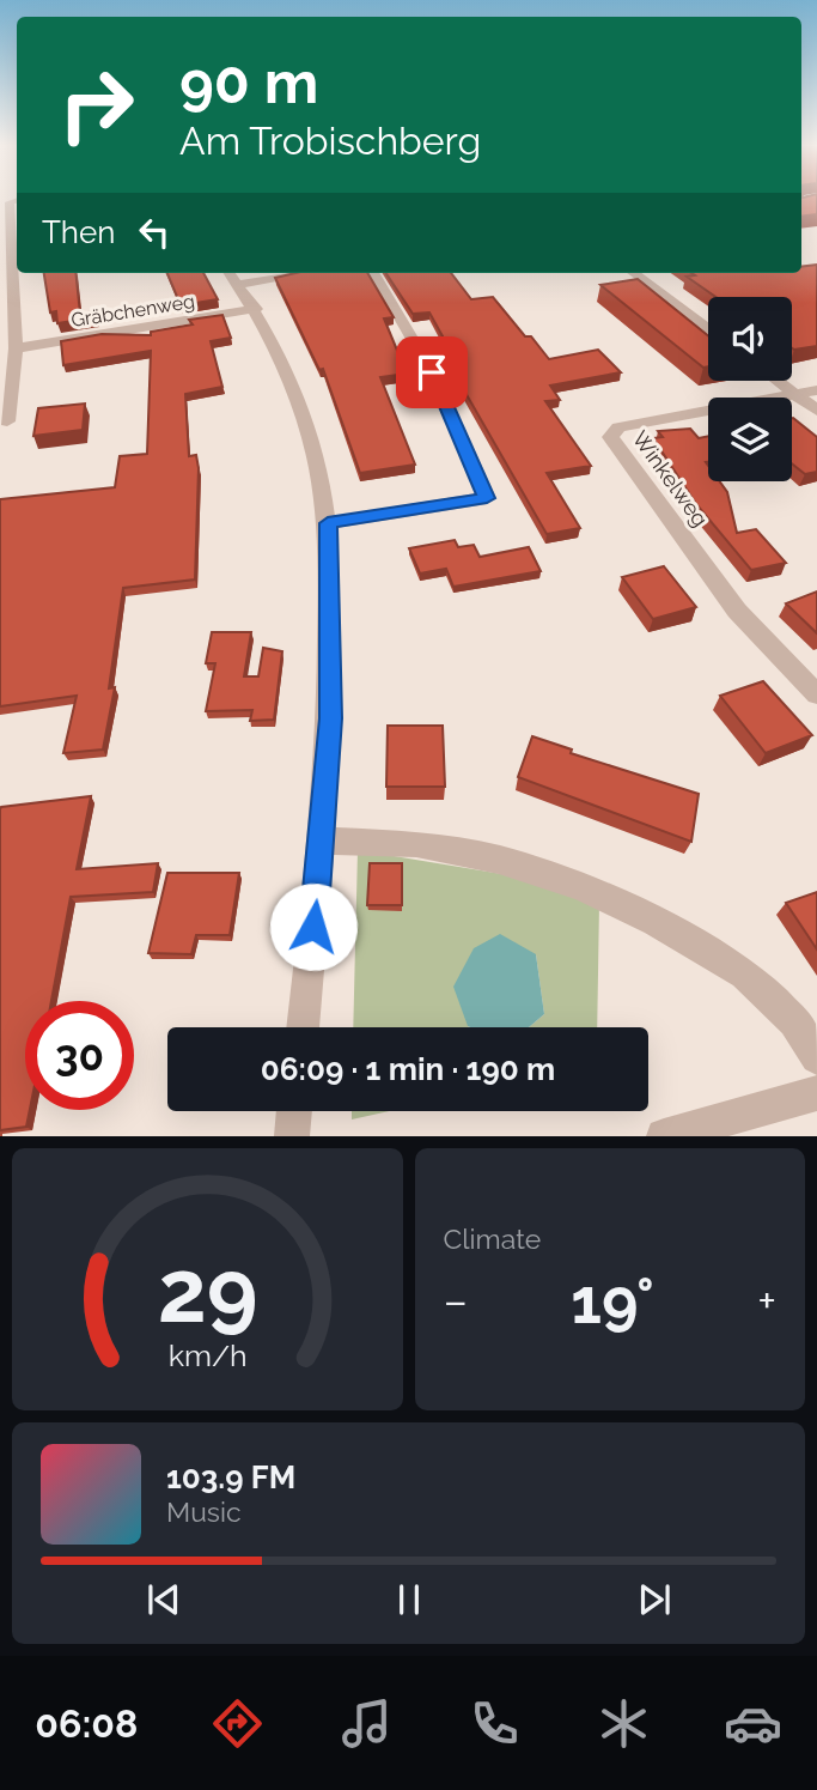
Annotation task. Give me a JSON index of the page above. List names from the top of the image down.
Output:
{
  "streets": {
    "street": ["Gräbchenweg", "Winkelweg"]
  },
  "page": {
    "turn": ["90 m", "Am Trobischberg"],
    "then": "Then",
    "limit": "30",
    "trip": "06:09 · 1 min · 190 m",
    "tile": "Climate",
    "heat": ["−", "19°", "+"],
    "song": ["103.9 FM", "Music"],
    "tabs": "06:08",
    "gauge": ["29", "km/h"]
  }
}
